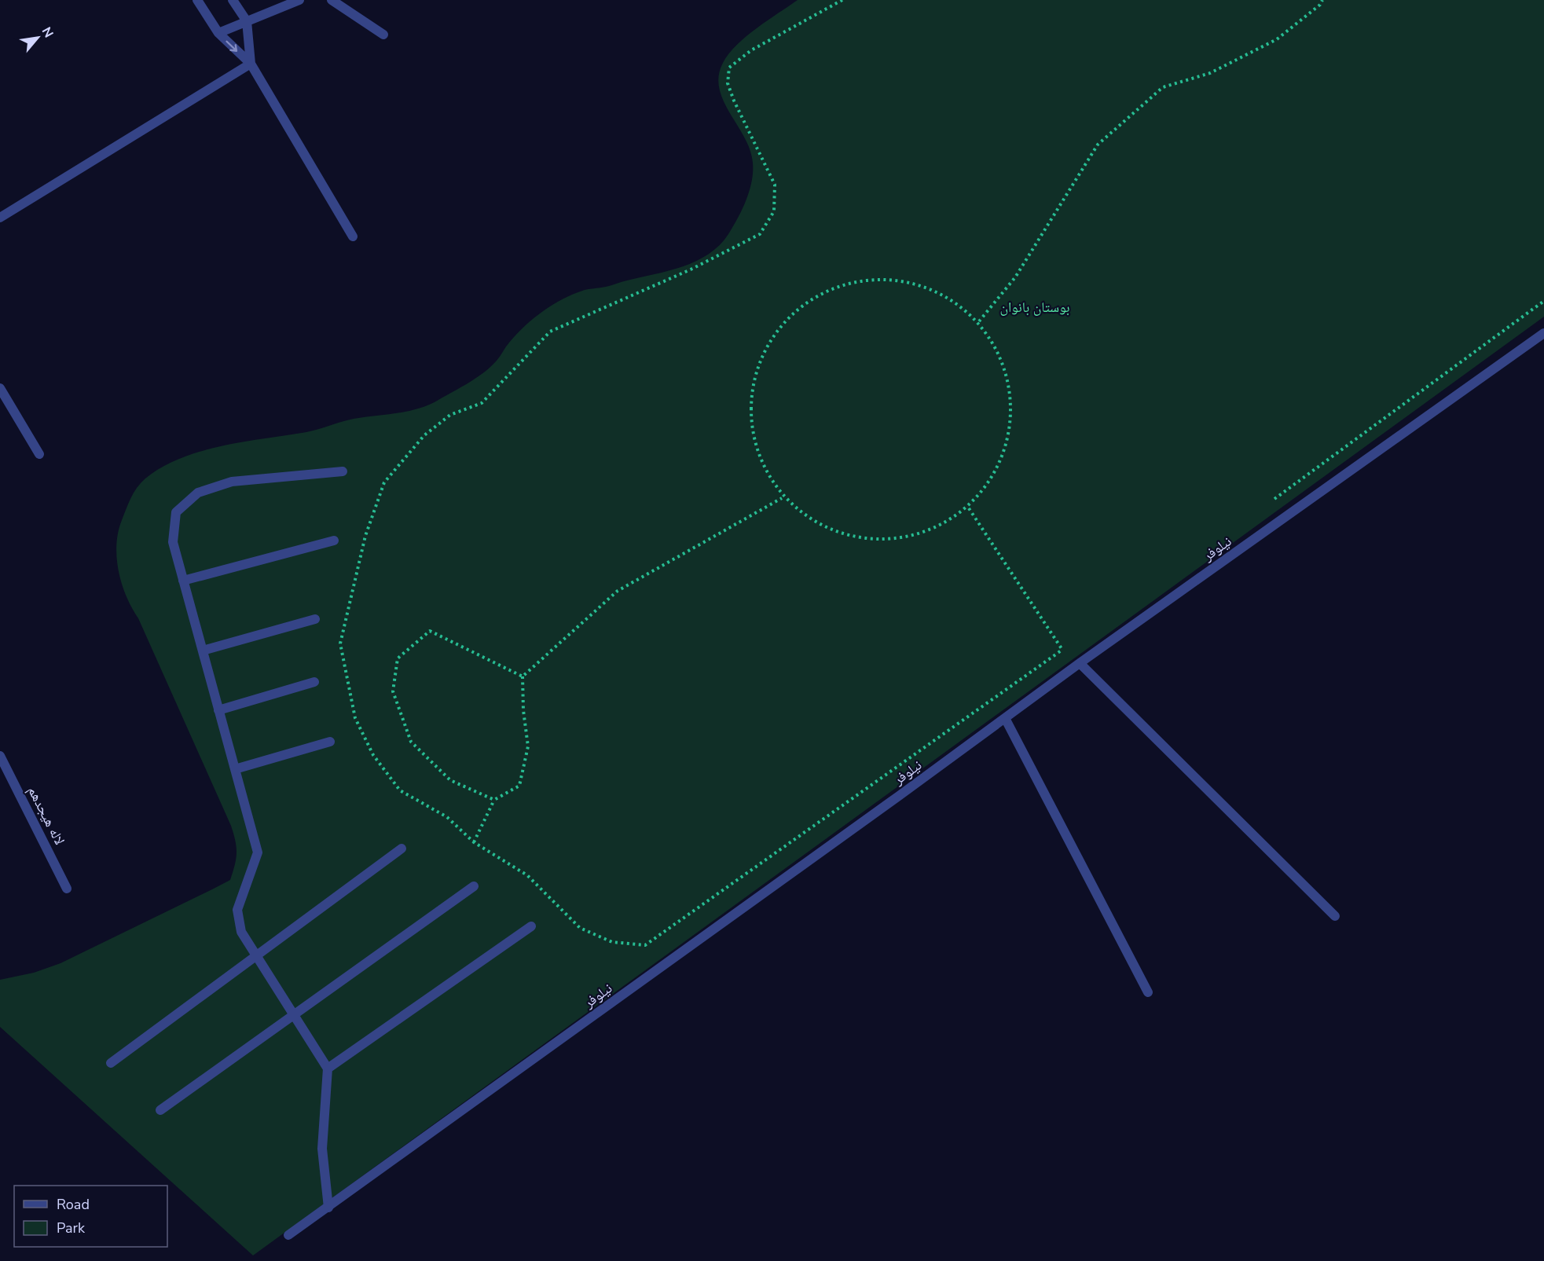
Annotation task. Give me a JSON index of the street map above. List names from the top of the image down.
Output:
{
  "streets": {
    "street": ["نیلوفر", "لاله هیجدهم"]
  },
  "parks": ["بوستان بانوان"],
  "legend": ["Road", "Park"],
  "north": "top right"
}
